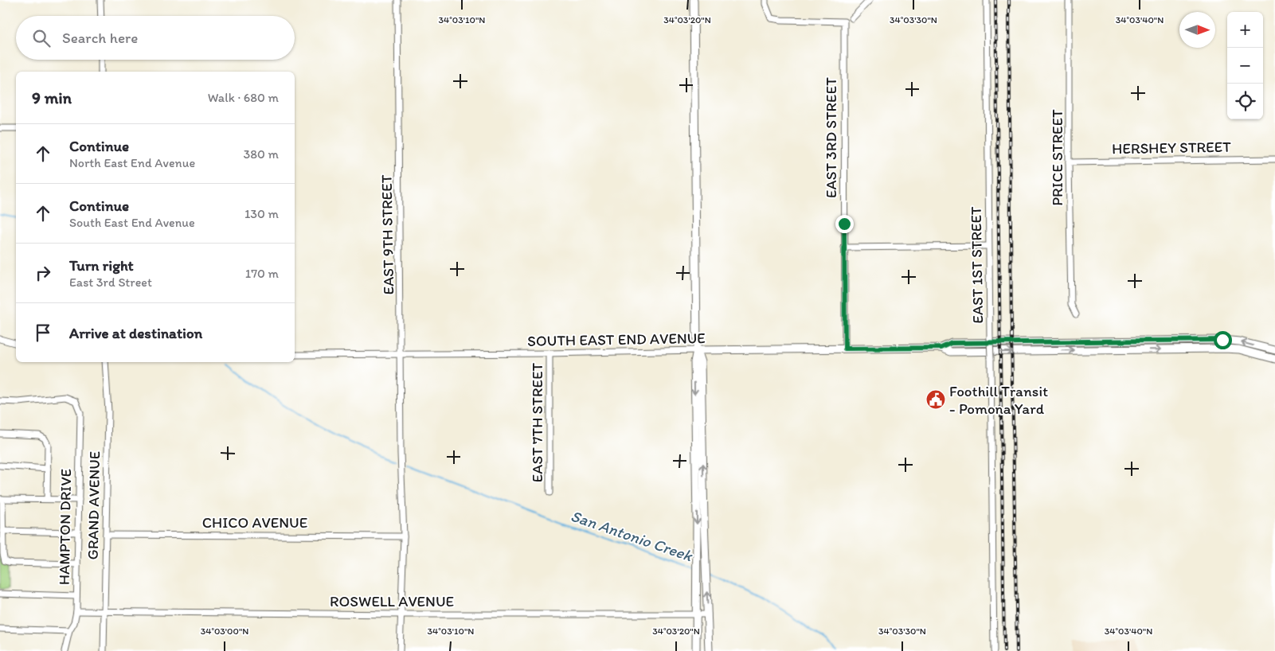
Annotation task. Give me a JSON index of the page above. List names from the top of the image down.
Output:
{
  "streets": {
    "main road": ["SOUTH EAST END AVENUE"],
    "street": [
      "EAST 3RD STREET",
      "HERSHEY STREET",
      "PRICE STREET",
      "EAST 9TH STREET",
      "EAST 1ST STREET",
      "EAST 7TH STREET",
      "GRAND AVENUE",
      "CHICO AVENUE",
      "HAMPTON DRIVE",
      "ROSWELL AVENUE"
    ]
  },
  "crossings": [
    ["EAST 3RD STREET", "SOUTH EAST END AVENUE"],
    ["HERSHEY STREET", "PRICE STREET"],
    ["EAST 9TH STREET", "SOUTH EAST END AVENUE"],
    ["EAST 9TH STREET", "CHICO AVENUE"],
    ["EAST 9TH STREET", "ROSWELL AVENUE"],
    ["SOUTH EAST END AVENUE", "EAST 7TH STREET"],
    ["GRAND AVENUE", "CHICO AVENUE"],
    ["GRAND AVENUE", "ROSWELL AVENUE"],
    ["HAMPTON DRIVE", "ROSWELL AVENUE"]
  ],
  "water": ["San Antonio Creek"],
  "places": {
    "public building": ["Foothill Transit - Pomona Yard"]
  },
  "north": "right",
  "page": {
    "map_buttons": ["+", "−"],
    "search": "Search here",
    "heading": ["9 min", "Walk · 680 m"],
    "list": [
      ["Continue", "North East End Avenue", "380 m"],
      ["Continue", "South East End Avenue", "130 m"],
      ["Turn right", "East 3rd Street", "170 m"],
      "Arrive at destination"
    ]
  },
  "coordinates": [
    "34°03'10\"N",
    "34°03'20\"N",
    "34°03'30\"N",
    "34°03'40\"N",
    "34°03'00\"N"
  ]
}
